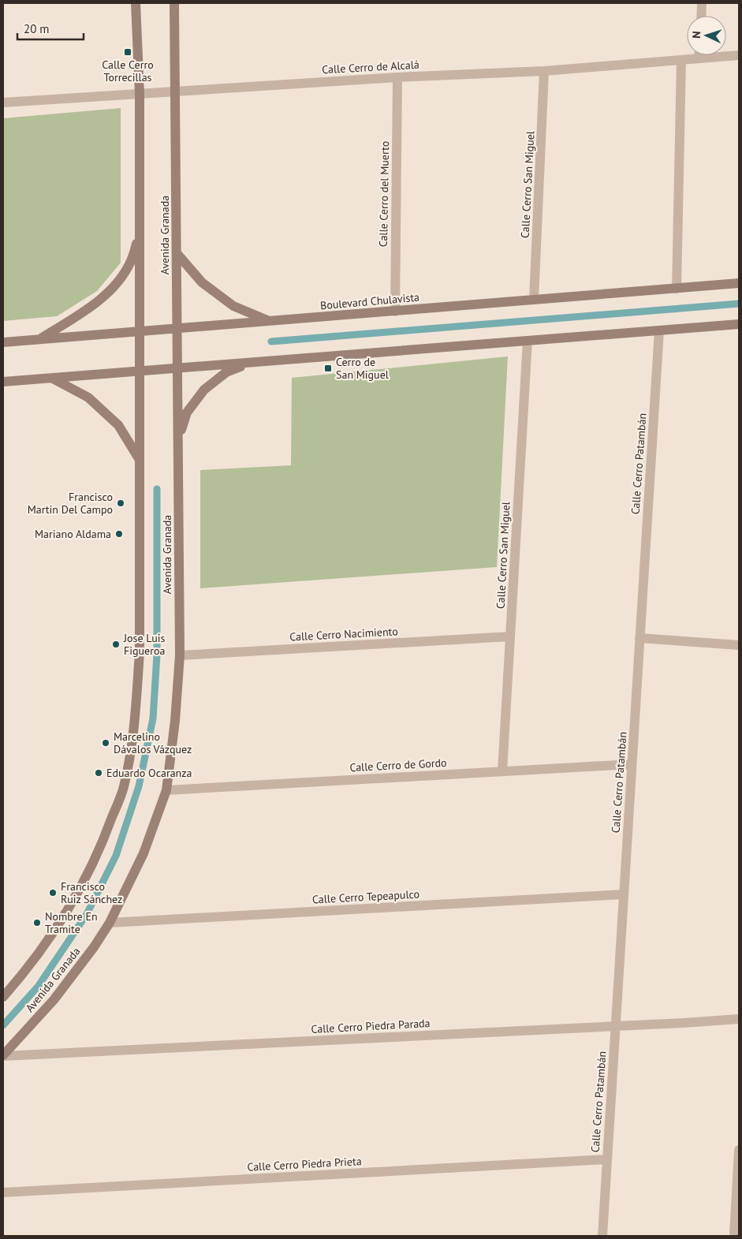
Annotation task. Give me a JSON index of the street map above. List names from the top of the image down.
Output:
{
  "streets": {
    "main road": ["Avenida Granada", "Boulevard Chulavista"],
    "street": [
      "Calle Cerro de Alcalá",
      "Calle Cerro San Miguel",
      "Calle Cerro del Muerto",
      "Calle Cerro Patambán",
      "Calle Cerro Nacimiento",
      "Calle Cerro de Gordo",
      "Calle Cerro Tepeapulco",
      "Calle Cerro Piedra Parada",
      "Calle Cerro Piedra Prieta"
    ]
  },
  "crossings": [
    ["Calle Cerro de Alcalá", "Calle Cerro San Miguel"],
    ["Calle Cerro de Alcalá", "Calle Cerro del Muerto"],
    ["Calle Cerro de Alcalá", "Avenida Granada"],
    ["Calle Cerro San Miguel", "Boulevard Chulavista"],
    ["Calle Cerro San Miguel", "Calle Cerro Nacimiento"],
    ["Calle Cerro San Miguel", "Calle Cerro de Gordo"],
    ["Calle Cerro del Muerto", "Boulevard Chulavista"],
    ["Avenida Granada", "Boulevard Chulavista"],
    ["Avenida Granada", "Calle Cerro Nacimiento"],
    ["Avenida Granada", "Calle Cerro de Gordo"],
    ["Avenida Granada", "Calle Cerro Tepeapulco"],
    ["Avenida Granada", "Calle Cerro Piedra Parada"],
    ["Calle Cerro Patambán", "Calle Cerro de Gordo"],
    ["Calle Cerro Patambán", "Calle Cerro Tepeapulco"],
    ["Calle Cerro Patambán", "Calle Cerro Piedra Parada"],
    ["Calle Cerro Patambán", "Calle Cerro Piedra Prieta"]
  ],
  "places": {
    "transit": ["Calle Cerro Torrecillas", "Cerro de San Miguel"],
    "other": [
      "Francisco Martin Del Campo",
      "Mariano Aldama",
      "Jose Luis Figueroa",
      "Marcelino Dávalos Vázquez",
      "Eduardo Ocaranza",
      "Francisco Ruiz Sánchez",
      "Nombre En Tramite"
    ]
  },
  "scale_bar": "20 m",
  "north": "left"
}
